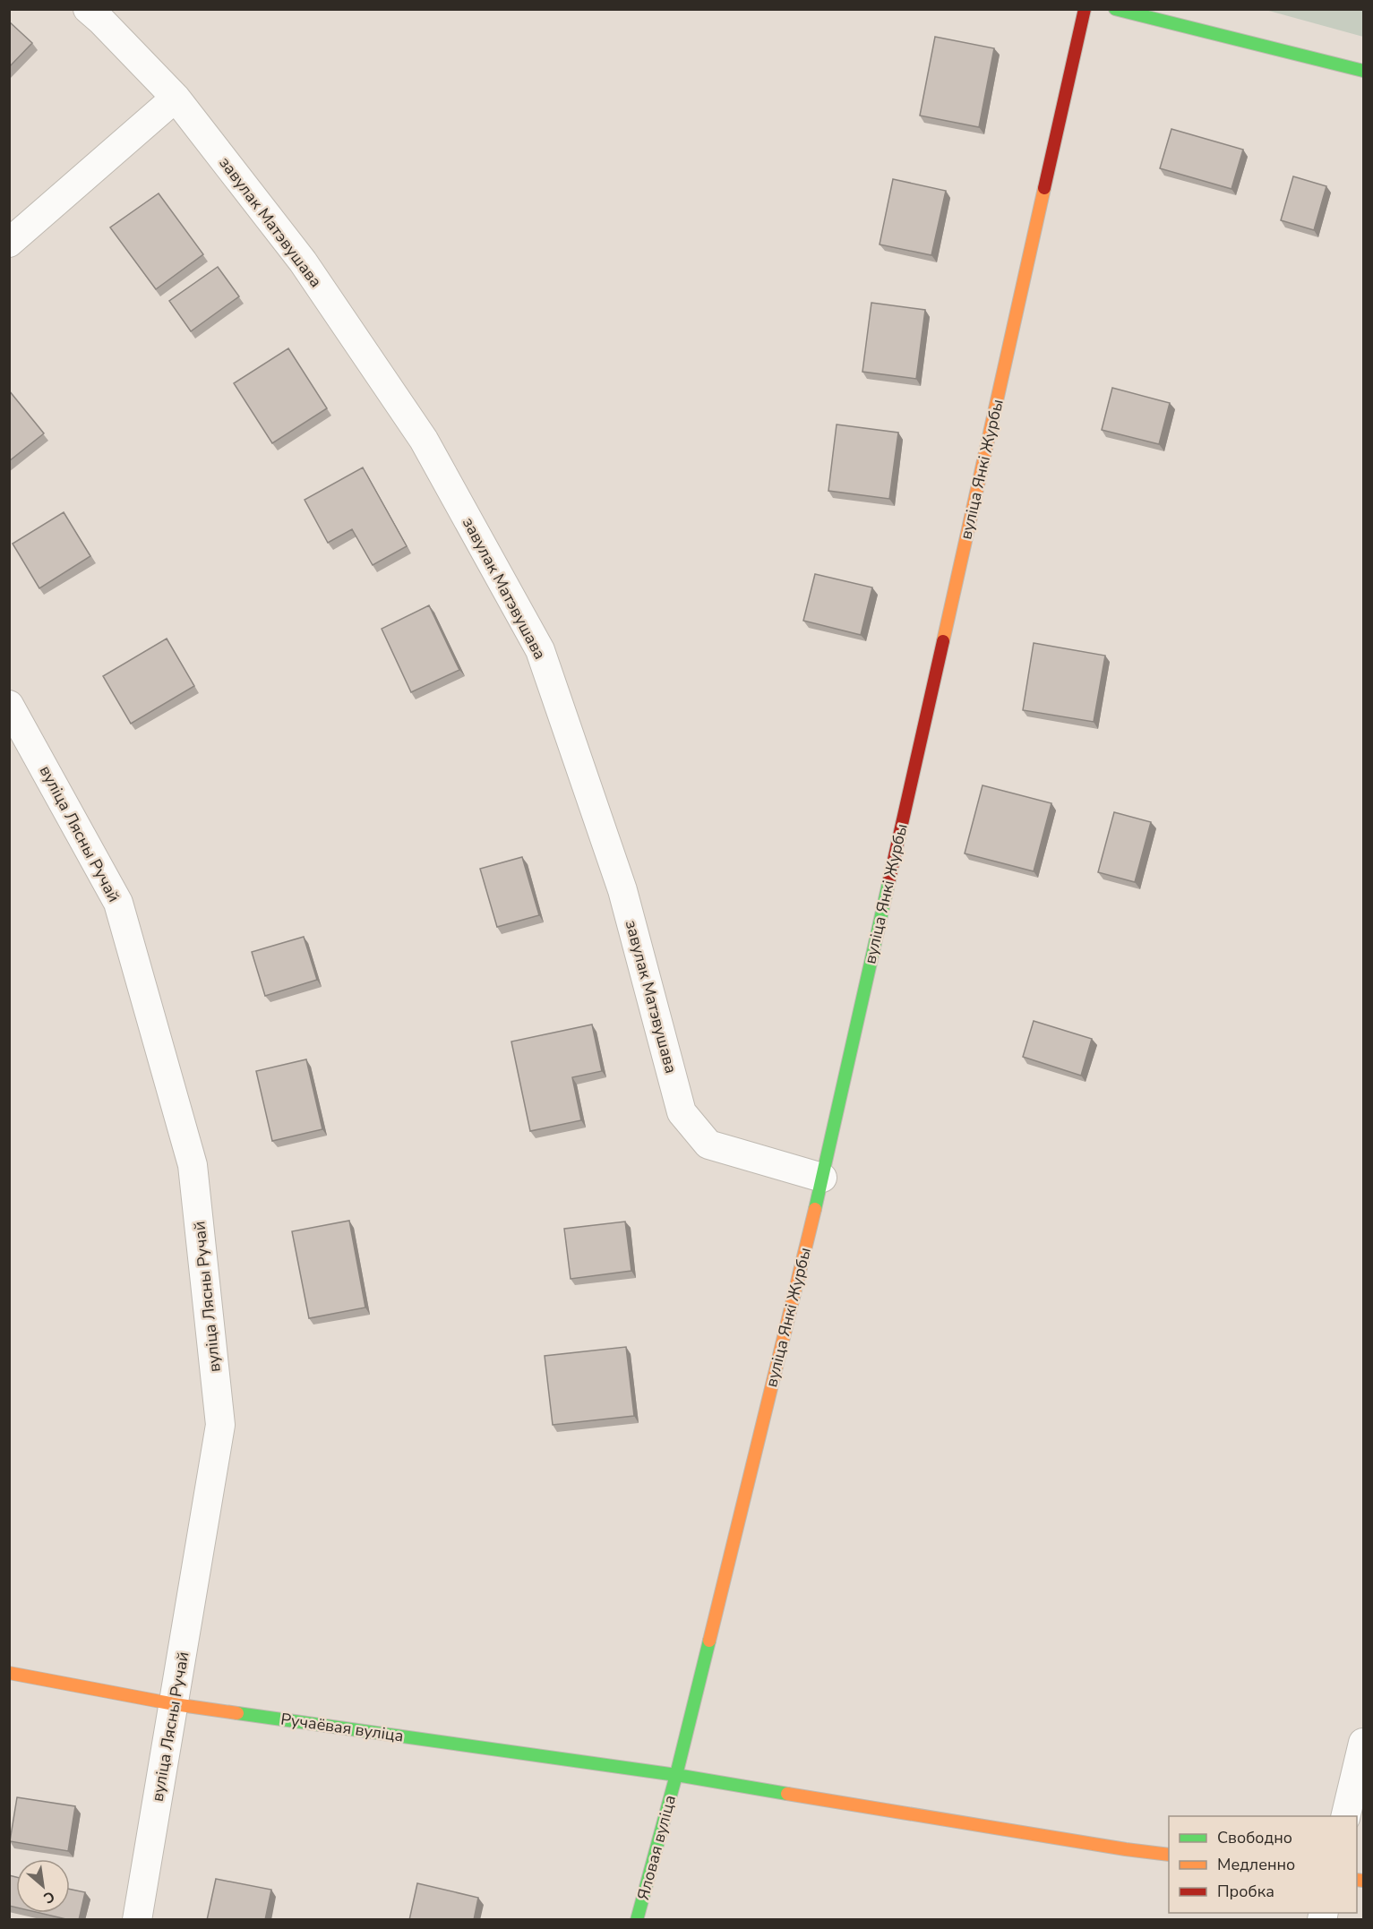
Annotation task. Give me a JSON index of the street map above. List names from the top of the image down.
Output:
{
  "streets": {
    "street": [
      "завулак Матэвушава",
      "вуліца Янкі Журбы",
      "вуліца Лясны Ручай",
      "Ручаёвая вуліца",
      "Яловая вуліца"
    ]
  },
  "crossings": [
    ["завулак Матэвушава", "вуліца Янкі Журбы"],
    ["вуліца Янкі Журбы", "Ручаёвая вуліца"],
    ["вуліца Янкі Журбы", "Яловая вуліца"],
    ["вуліца Лясны Ручай", "Ручаёвая вуліца"],
    ["Ручаёвая вуліца", "Яловая вуліца"]
  ],
  "legend": ["Свободно", "Медленно", "Пробка"],
  "north": "bottom right"
}
